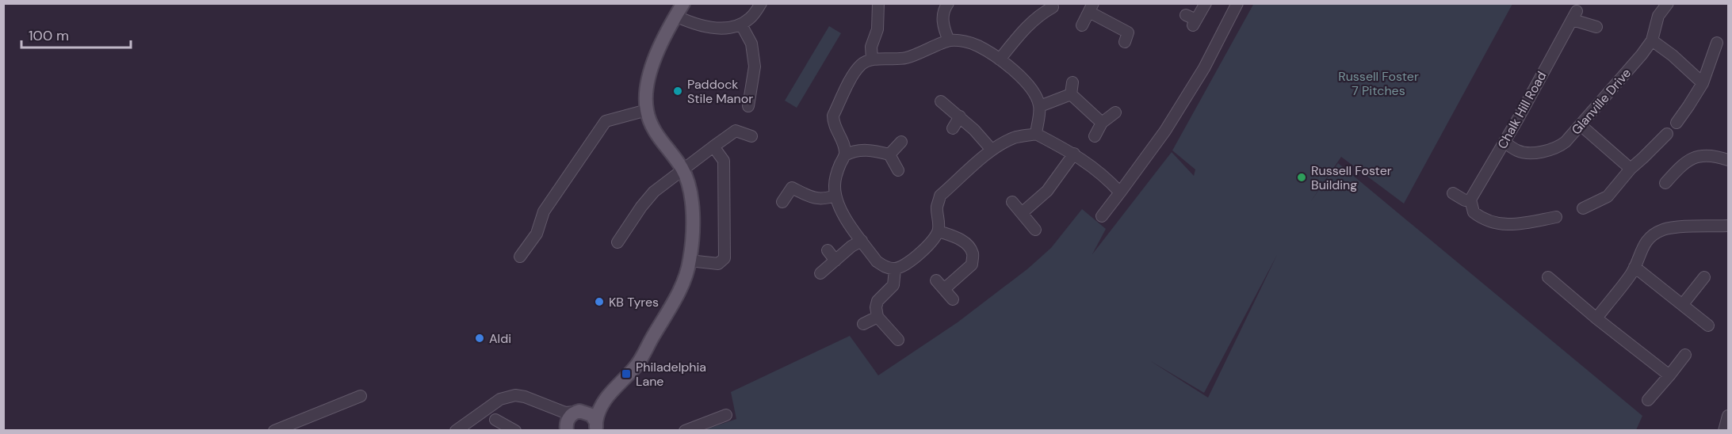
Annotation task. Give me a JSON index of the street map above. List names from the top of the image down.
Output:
{
  "streets": {
    "street": ["Glanville Drive", "Chalk Hill Road"]
  },
  "crossings": [
    ["Glanville Drive", "Chalk Hill Road"]
  ],
  "parks": ["Russell Foster 7 Pitches"],
  "places": {
    "other": [
      "Paddock Stile Manor",
      "Russell Foster Building",
      "KB Tyres",
      "Aldi"
    ],
    "transit": ["Philadelphia Lane"]
  },
  "scale_bar": "100 m"
}
